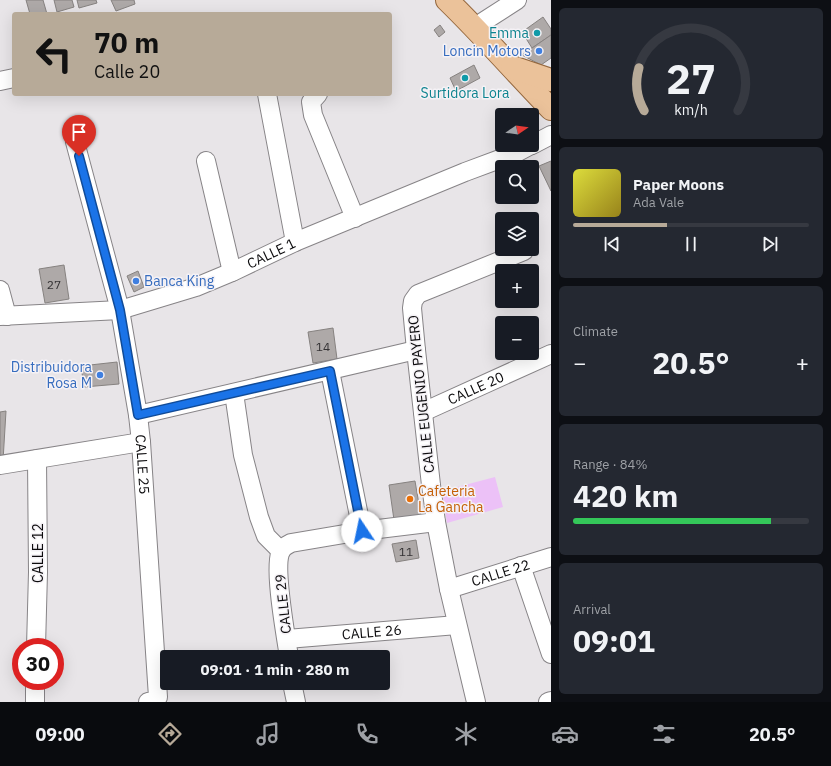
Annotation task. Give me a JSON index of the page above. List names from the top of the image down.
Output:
{
  "streets": {
    "street": [
      "CALLE 1",
      "CALLE 20",
      "CALLE EUGENIO PAYERO",
      "CALLE 25",
      "CALLE 12",
      "CALLE 22",
      "CALLE 29",
      "CALLE 26"
    ]
  },
  "crossings": [
    ["CALLE 1", "CALLE 25"],
    ["CALLE 20", "CALLE EUGENIO PAYERO"],
    ["CALLE EUGENIO PAYERO", "CALLE 22"],
    ["CALLE EUGENIO PAYERO", "CALLE 26"],
    ["CALLE 29", "CALLE 26"]
  ],
  "places": [
    "Emma",
    "Loncin Motors",
    "Surtidora Lora",
    "Banca King",
    "Distribuidora Rosa M",
    "Cafeteria La Gancha"
  ],
  "house_numbers": ["27", "14", "11"],
  "north": "right",
  "page": {
    "turn": ["70 m", "Calle 20"],
    "map_buttons": ["+", "−"],
    "song": ["Paper Moons", "Ada Vale"],
    "tile": [
      "Climate",
      ["Range · 84%", "420 km"],
      ["Arrival", "09:01"]
    ],
    "heat": ["−", "20.5°", "+"],
    "limit": "30",
    "trip": "09:01 · 1 min · 280 m",
    "tabs": ["09:00", "20.5°"],
    "gauge": ["27", "km/h"]
  }
}
